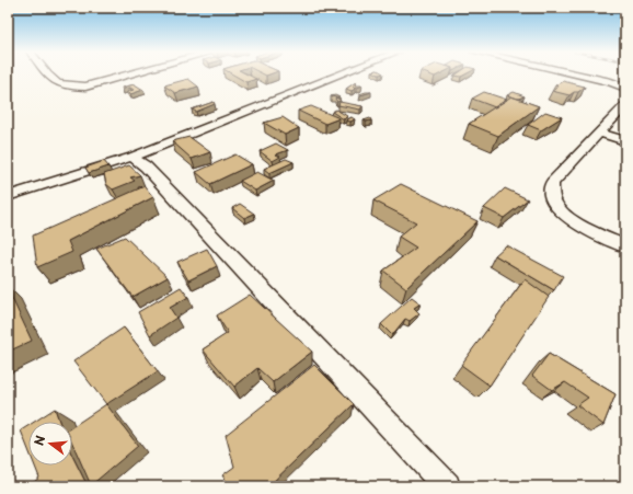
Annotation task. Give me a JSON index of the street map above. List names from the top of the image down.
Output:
{
  "north": "left"
}
